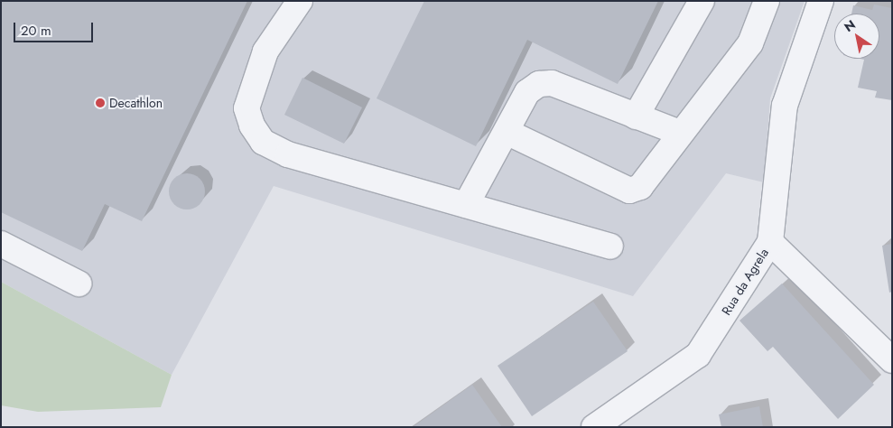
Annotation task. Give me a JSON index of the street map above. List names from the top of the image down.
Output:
{
  "streets": {
    "street": ["Rua da Agrela"]
  },
  "places": ["Decathlon"],
  "scale_bar": "20 m",
  "north": "top left"
}
